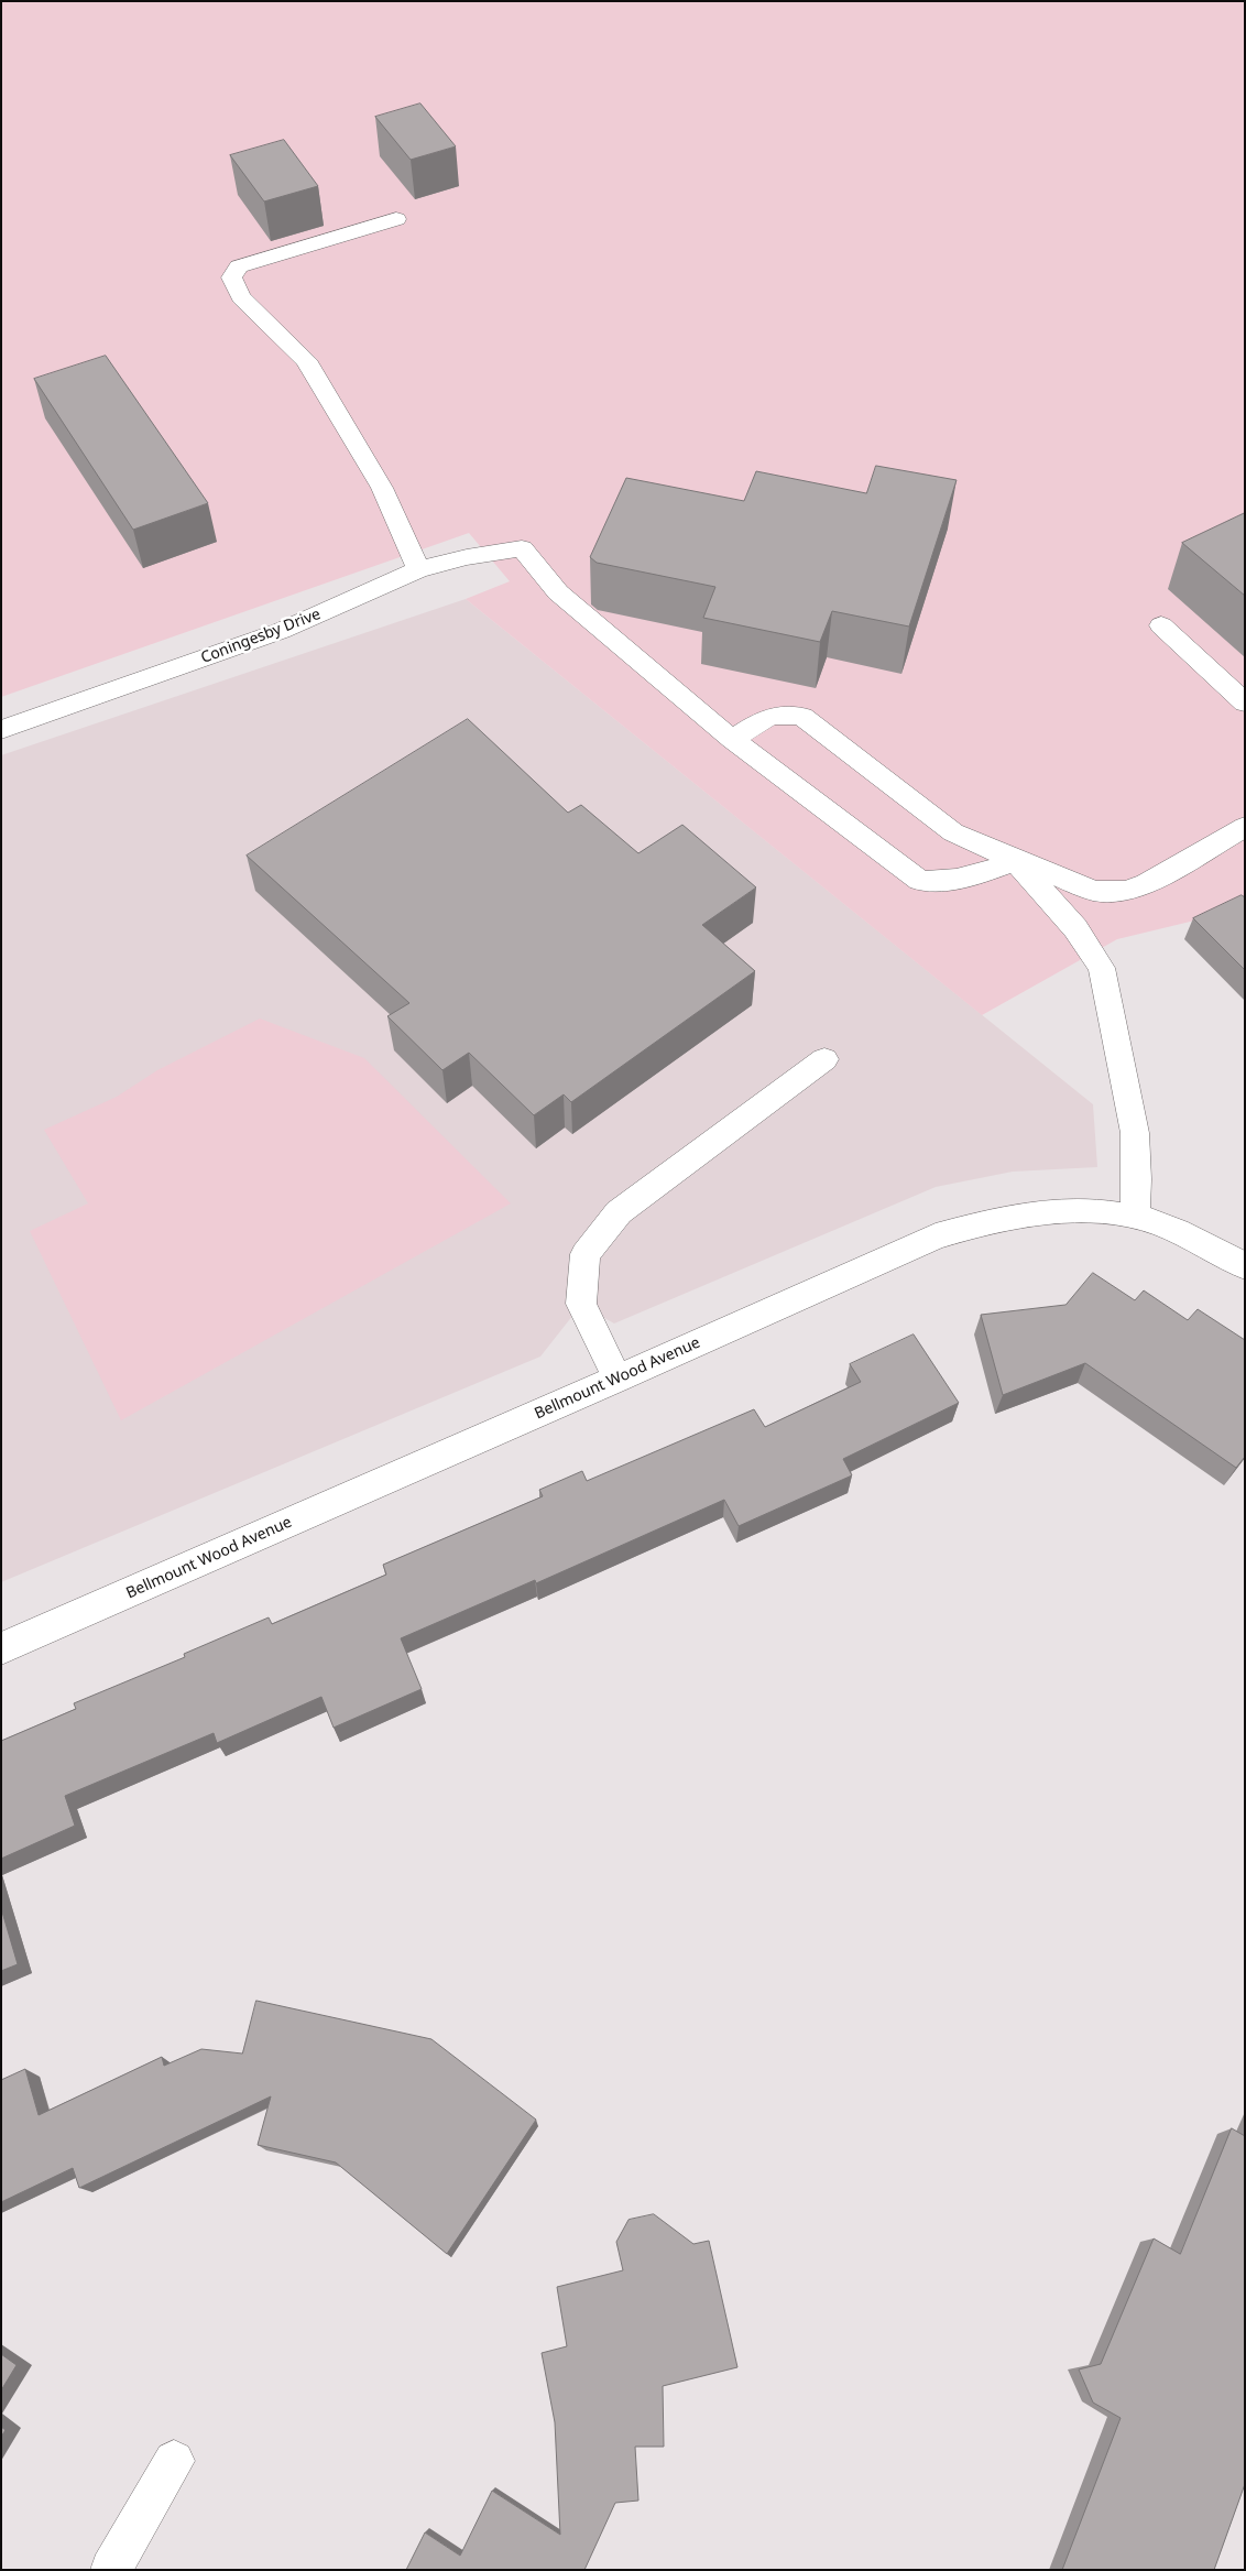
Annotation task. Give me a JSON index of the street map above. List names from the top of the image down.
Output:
{
  "streets": {
    "street": ["Coningesby Drive", "Bellmount Wood Avenue"]
  }
}
